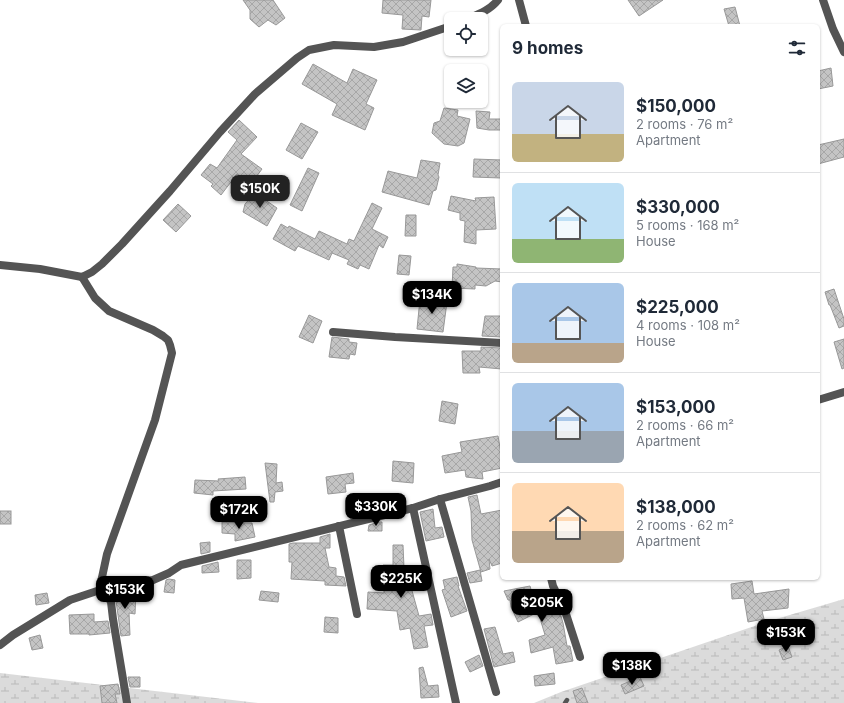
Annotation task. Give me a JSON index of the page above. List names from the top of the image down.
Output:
{
  "page": {
    "heading": "9 homes",
    "list": [
      {
        "name": "$150,000",
        "note": "2 rooms · 76 m² · Apartment"
      },
      {
        "name": "$330,000",
        "note": "5 rooms · 168 m² · House"
      },
      {
        "name": "$225,000",
        "note": "4 rooms · 108 m² · House"
      },
      {
        "name": "$153,000",
        "note": "2 rooms · 66 m² · Apartment"
      },
      {
        "name": "$138,000",
        "note": "2 rooms · 62 m² · Apartment"
      }
    ],
    "price": [
      "$150K",
      "$134K",
      "$330K",
      "$172K",
      "$225K",
      "$153K",
      "$205K",
      "$153K",
      "$138K"
    ]
  }
}
